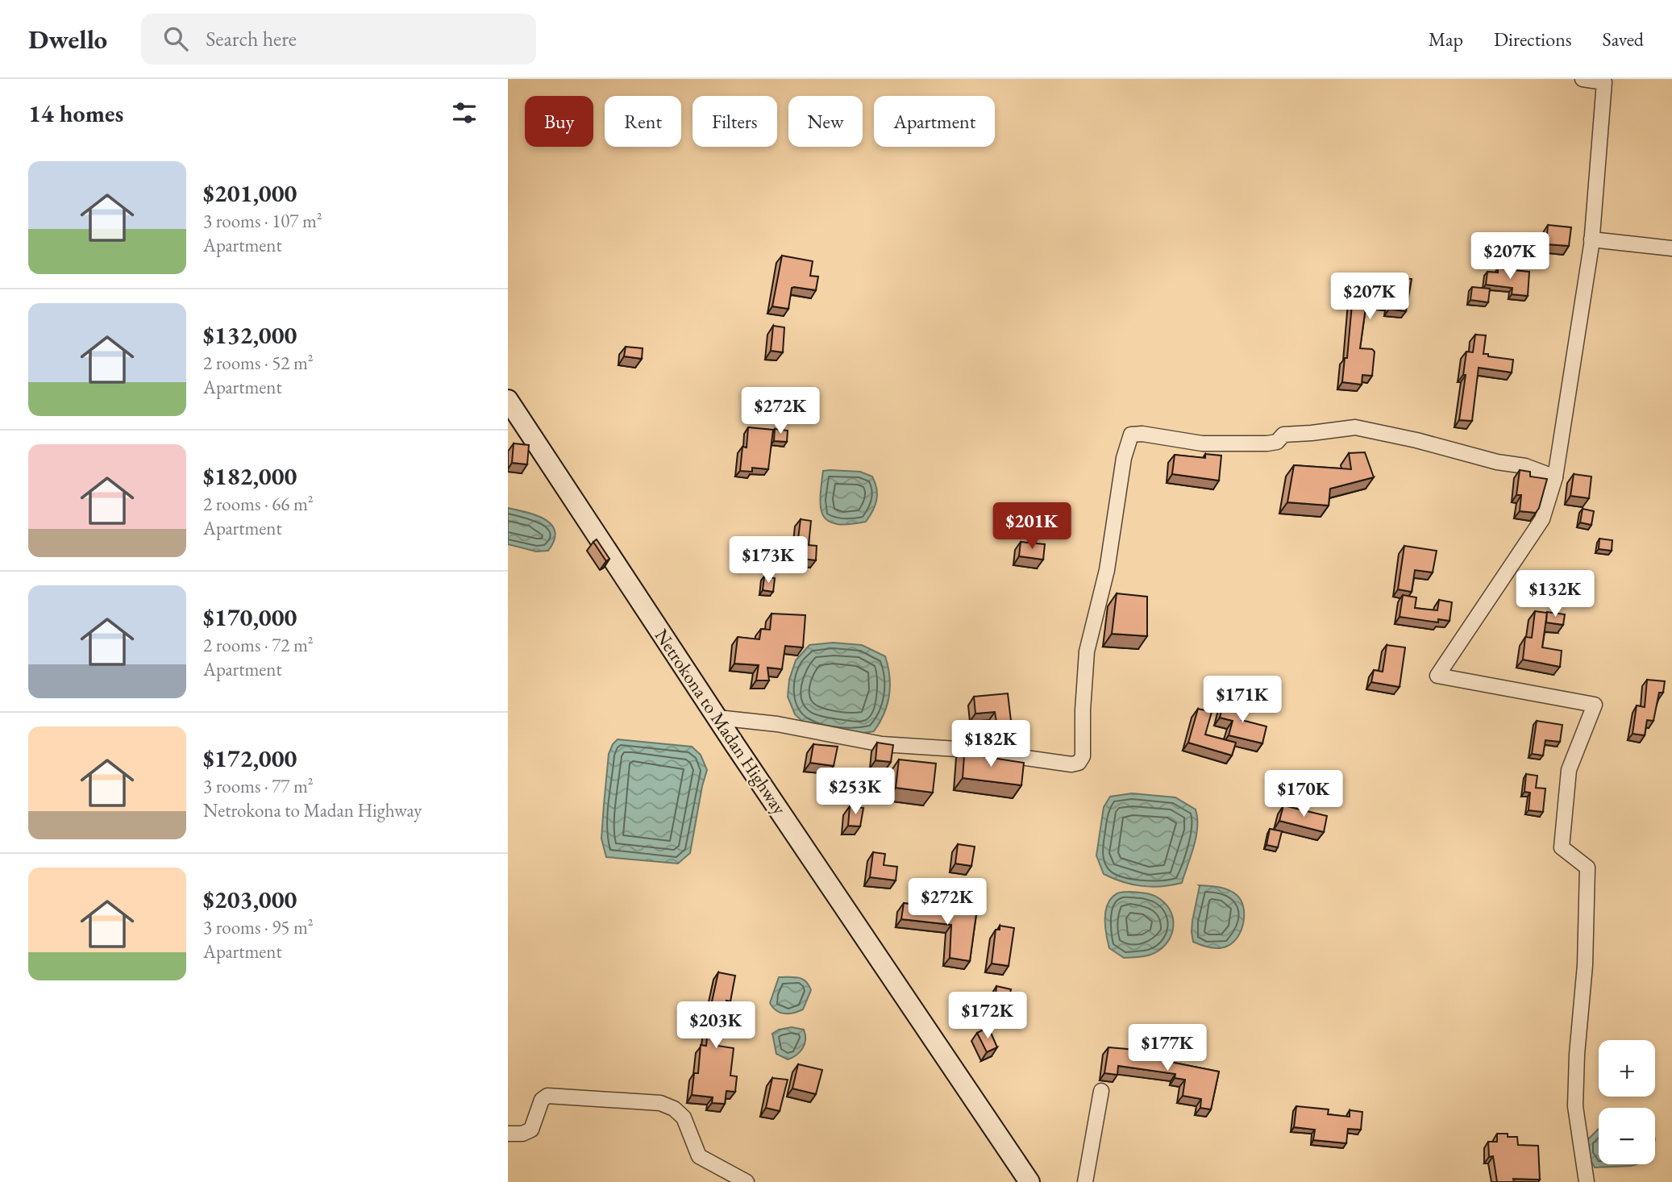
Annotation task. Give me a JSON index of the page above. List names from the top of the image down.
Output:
{
  "streets": {
    "main road": ["Netrokona to Madan Highway"]
  },
  "page": {
    "header": "Dwello",
    "search": "Search here",
    "nav": ["Map", "Directions", "Saved"],
    "heading": "14 homes",
    "chip": [
      "Buy",
      "Rent",
      "Filters",
      "New",
      "Apartment"
    ],
    "list": [
      {
        "name": "$201,000",
        "note": "3 rooms · 107 m² · Apartment"
      },
      {
        "name": "$132,000",
        "note": "2 rooms · 52 m² · Apartment"
      },
      {
        "name": "$182,000",
        "note": "2 rooms · 66 m² · Apartment"
      },
      {
        "name": "$170,000",
        "note": "2 rooms · 72 m² · Apartment"
      },
      {
        "name": "$172,000",
        "note": "3 rooms · 77 m² · Netrokona to Madan Highway"
      },
      {
        "name": "$203,000",
        "note": "3 rooms · 95 m² · Apartment"
      }
    ],
    "price": [
      "$207K",
      "$207K",
      "$272K",
      "$201K",
      "$173K",
      "$132K",
      "$171K",
      "$182K",
      "$253K",
      "$170K",
      "$272K",
      "$172K",
      "$203K",
      "$177K"
    ],
    "map_buttons": ["+", "−"]
  }
}
